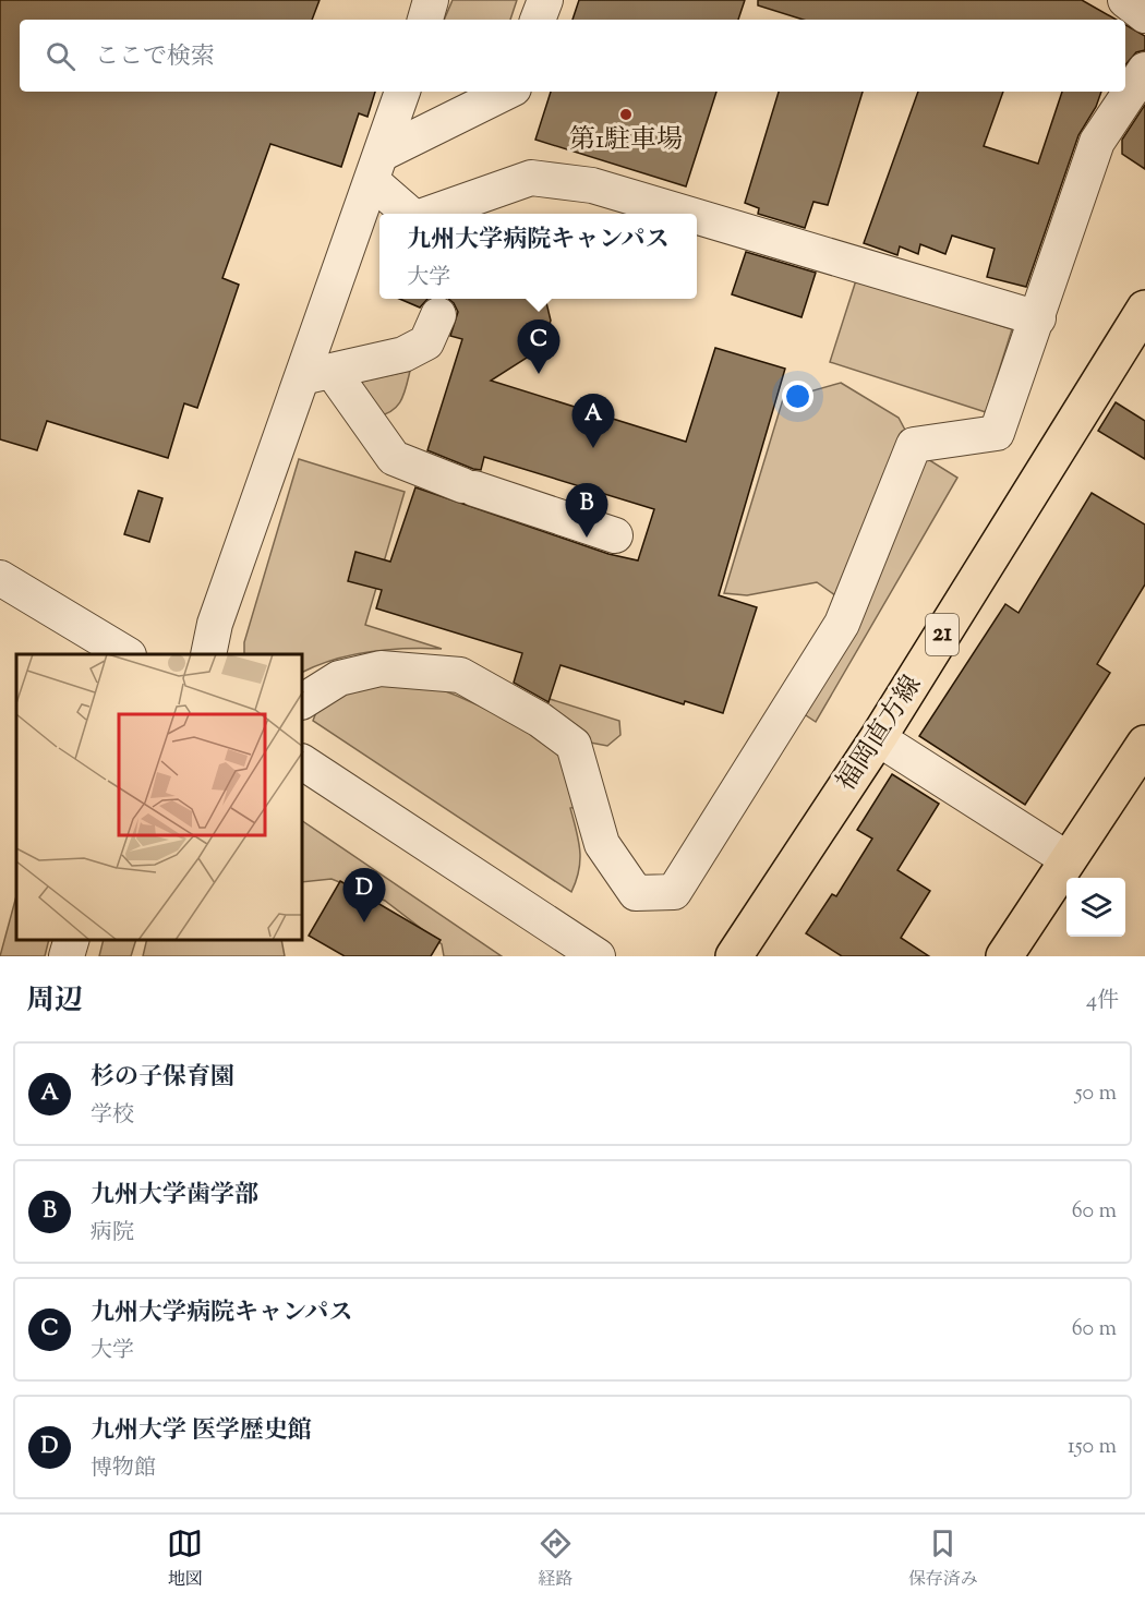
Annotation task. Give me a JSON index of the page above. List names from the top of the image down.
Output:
{
  "streets": {
    "main road": ["21", "福岡直方線"]
  },
  "places": ["第1駐車場"],
  "page": {
    "search": "ここで検索",
    "popup": ["九州大学病院キャンパス", "大学"],
    "pins": [
      "C",
      "A",
      "B",
      "D"
    ],
    "heading": ["周辺", "4件"],
    "list": [
      {
        "mark": "A",
        "name": "杉の子保育園",
        "note": "学校",
        "value": "50 m"
      },
      {
        "mark": "B",
        "name": "九州大学歯学部",
        "note": "病院",
        "value": "60 m"
      },
      {
        "mark": "C",
        "name": "九州大学病院キャンパス",
        "note": "大学",
        "value": "60 m"
      },
      {
        "mark": "D",
        "name": "九州大学 医学歴史館",
        "note": "博物館",
        "value": "150 m"
      }
    ],
    "nav": ["地図", "経路", "保存済み"]
  }
}
